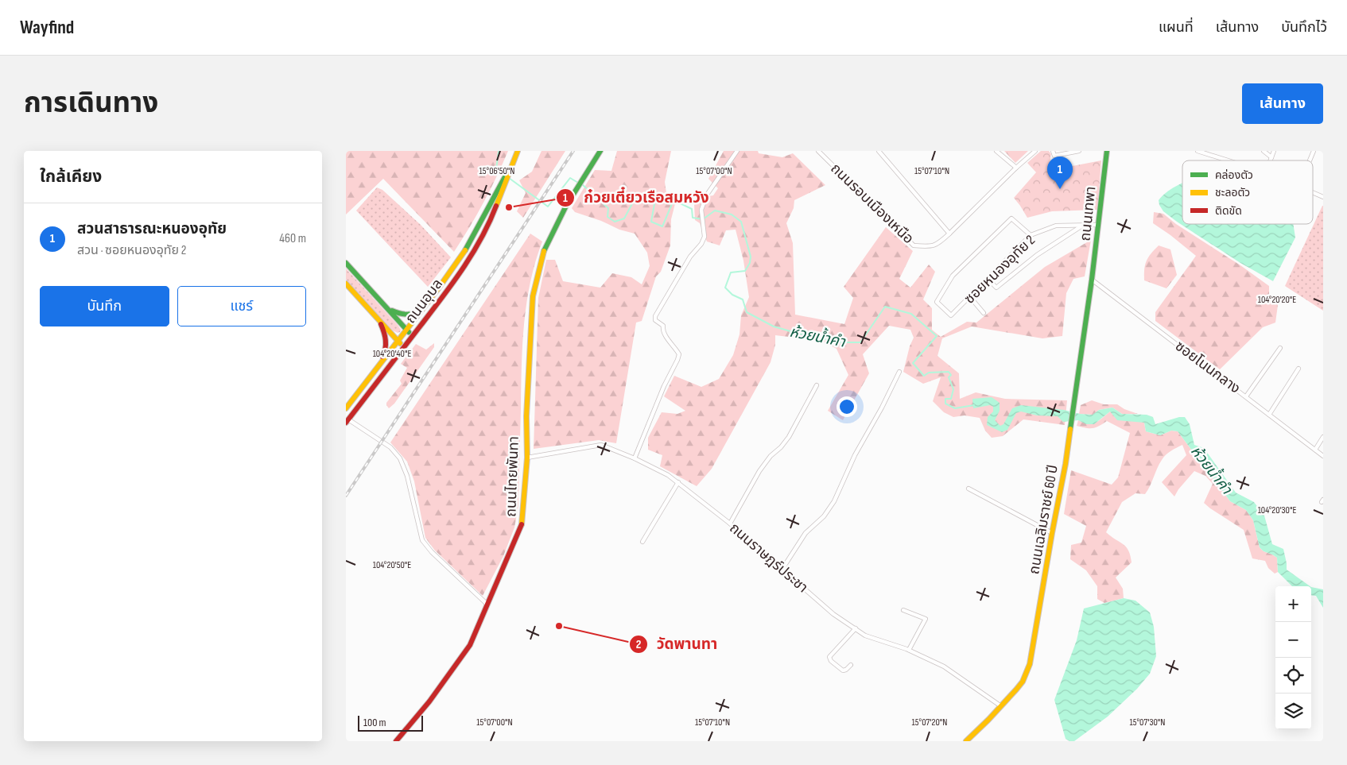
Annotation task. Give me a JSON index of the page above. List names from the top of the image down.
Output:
{
  "streets": {
    "street": [
      "ถนนรอบเมืองเหนือ",
      "ถนนเทพา",
      "ซอยหนองอุทัย 2",
      "ถนนอุบล",
      "ซอยโนนกลาง",
      "ถนนไทยพันทา",
      "ถนนเฉลิมราชย์ 60 ปี",
      "ถนนราษฎร์ประชา"
    ]
  },
  "crossings": [
    ["ถนนเทพา", "ซอยหนองอุทัย 2"],
    ["ถนนเทพา", "ซอยโนนกลาง"],
    ["ถนนเทพา", "ถนนเฉลิมราชย์ 60 ปี"],
    ["ซอยโนนกลาง", "ถนนเฉลิมราชย์ 60 ปี"],
    ["ถนนไทยพันทา", "ถนนราษฎร์ประชา"],
    ["ถนนเฉลิมราชย์ 60 ปี", "ถนนราษฎร์ประชา"]
  ],
  "water": ["ห้วยน้ำคำ"],
  "places": ["ก๋วยเตี๋ยวเรือสมหวัง", "วัดพานทา"],
  "legend": ["คล่องตัว", "ชะลอตัว", "ติดขัด"],
  "scale_bar": "100 m",
  "page": {
    "header": "Wayfind",
    "nav": ["แผนที่", "เส้นทาง", "บันทึกไว้"],
    "title": "การเดินทาง",
    "buttons": [
      "เส้นทาง",
      ["บันทึก", "แชร์"]
    ],
    "heading": "ใกล้เคียง",
    "pins": "1",
    "list": [
      {
        "mark": "1",
        "name": "สวนสาธารณะหนองอุทัย",
        "note": "สวน · ซอยหนองอุทัย 2",
        "value": "460 m"
      }
    ],
    "map_buttons": ["+", "−"],
    "scale": "100 m"
  },
  "coordinates": [
    "15°06'50\"N",
    "15°07'00\"N",
    "15°07'10\"N",
    "104°20'20\"E",
    "104°20'40\"E",
    "104°20'30\"E",
    "104°20'50\"E",
    "15°07'20\"N",
    "15°07'30\"N"
  ]
}
